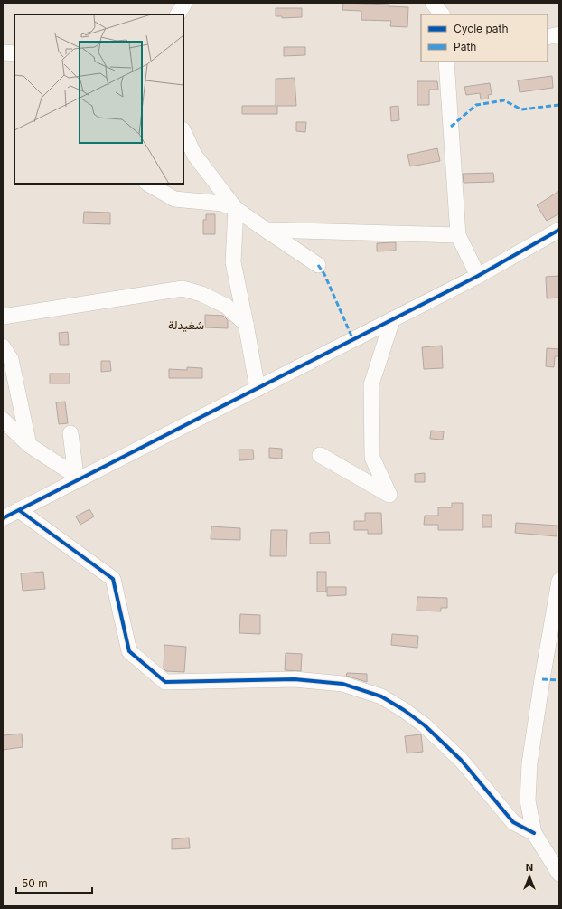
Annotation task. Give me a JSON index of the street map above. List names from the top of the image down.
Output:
{
  "districts": ["شغيدلة"],
  "legend": ["Cycle path", "Path"],
  "scale_bar": "50 m",
  "north": "top"
}
